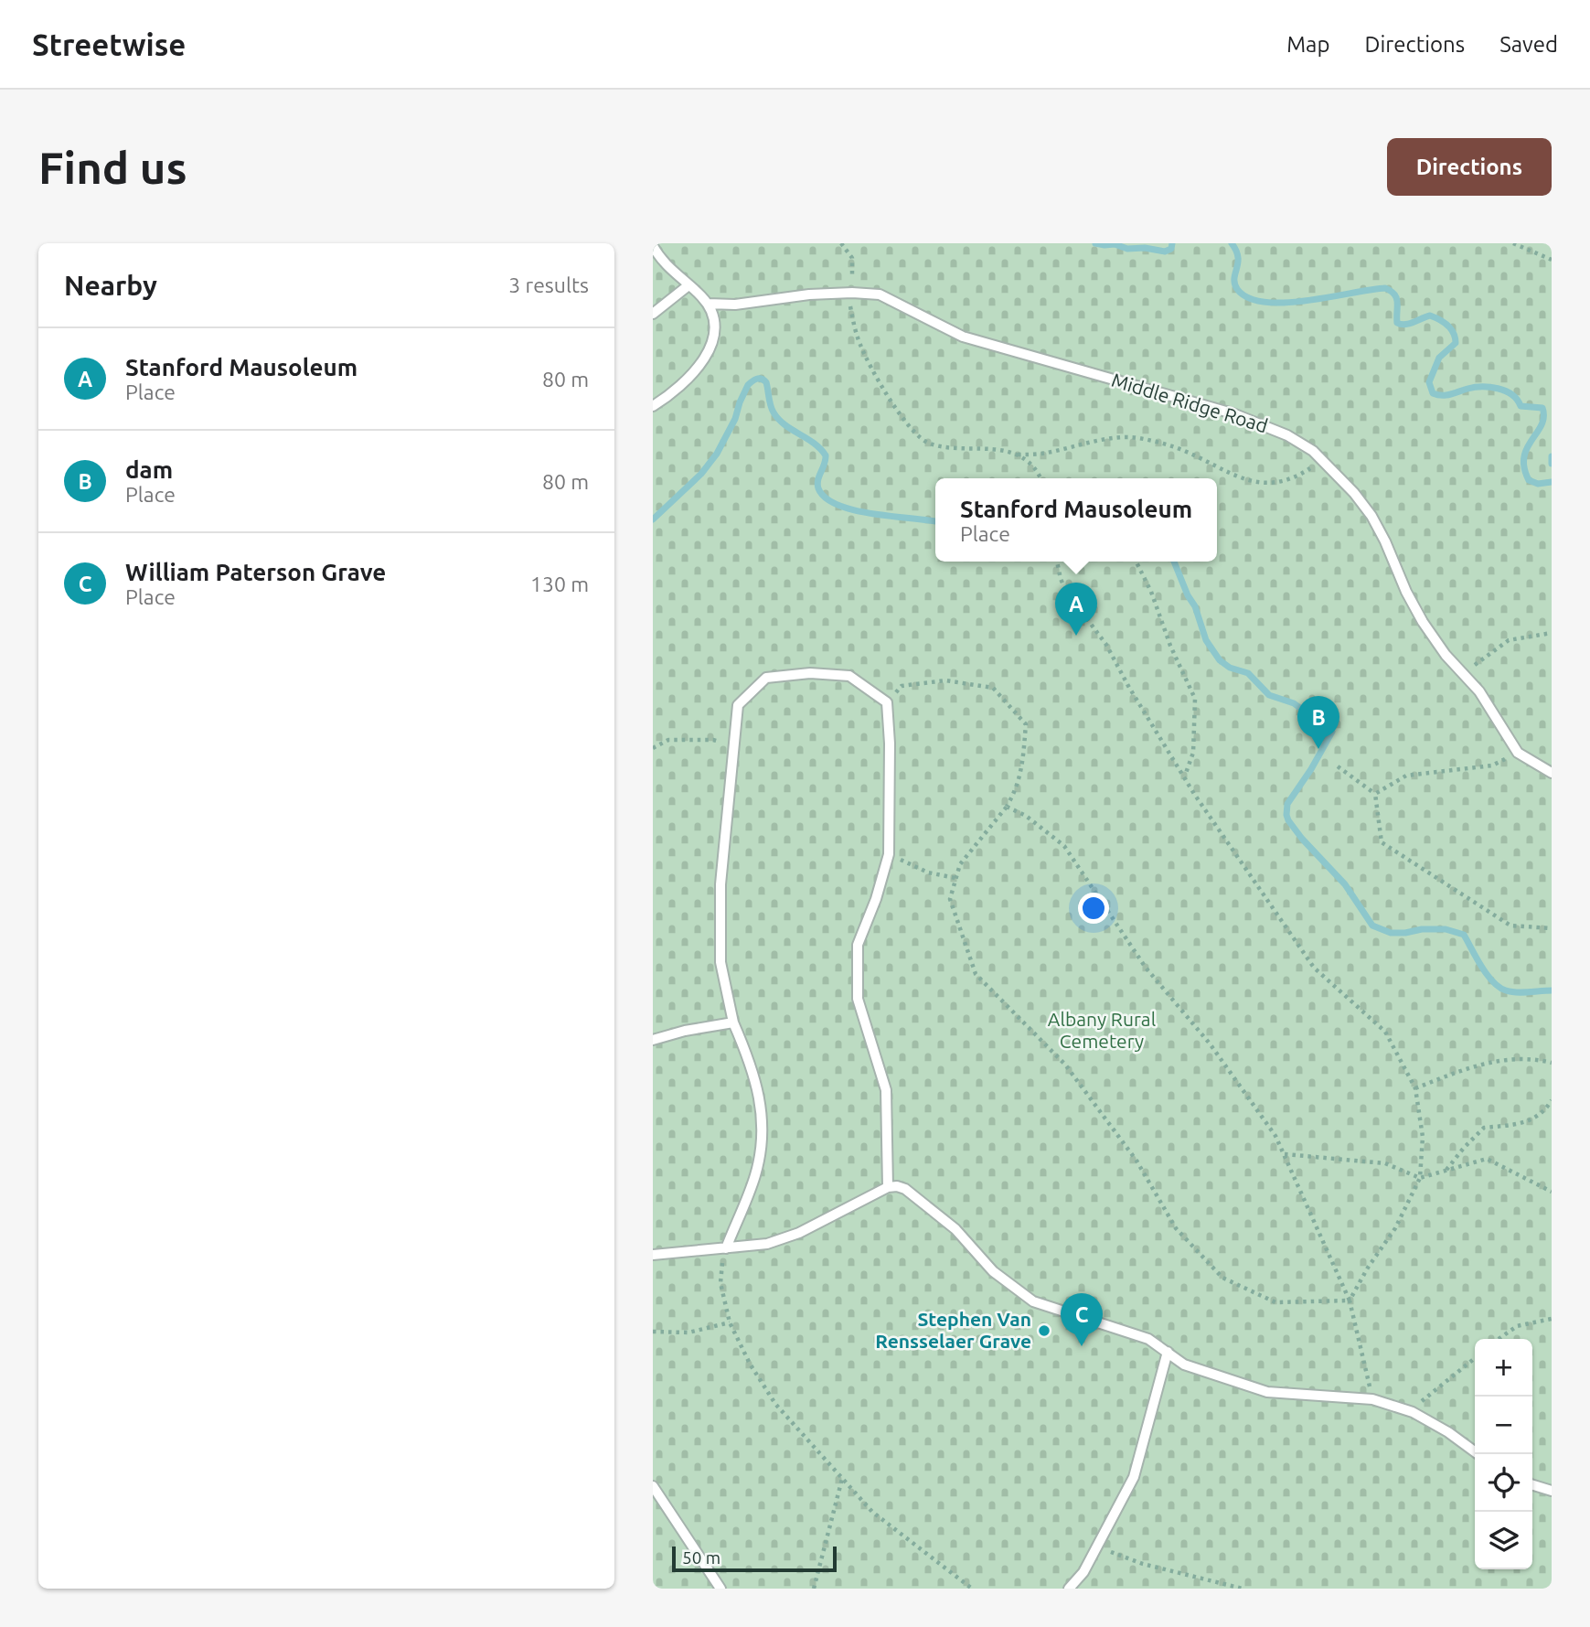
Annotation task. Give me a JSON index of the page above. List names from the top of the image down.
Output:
{
  "streets": {
    "lane": ["Middle Ridge Road"]
  },
  "parks": ["Albany Rural Cemetery"],
  "places": ["Stephen Van Rensselaer Grave"],
  "scale_bar": "50 m",
  "page": {
    "header": "Streetwise",
    "nav": ["Map", "Directions", "Saved"],
    "buttons": "Directions",
    "title": "Find us",
    "heading": ["Nearby", "3 results"],
    "list": [
      {
        "mark": "A",
        "name": "Stanford Mausoleum",
        "note": "Place",
        "value": "80 m"
      },
      {
        "mark": "B",
        "name": "dam",
        "note": "Place",
        "value": "80 m"
      },
      {
        "mark": "C",
        "name": "William Paterson Grave",
        "note": "Place",
        "value": "130 m"
      }
    ],
    "popup": ["Stanford Mausoleum", "Place"],
    "pins": ["A", "B", "C"],
    "map_buttons": ["+", "−"],
    "scale": "50 m"
  }
}
